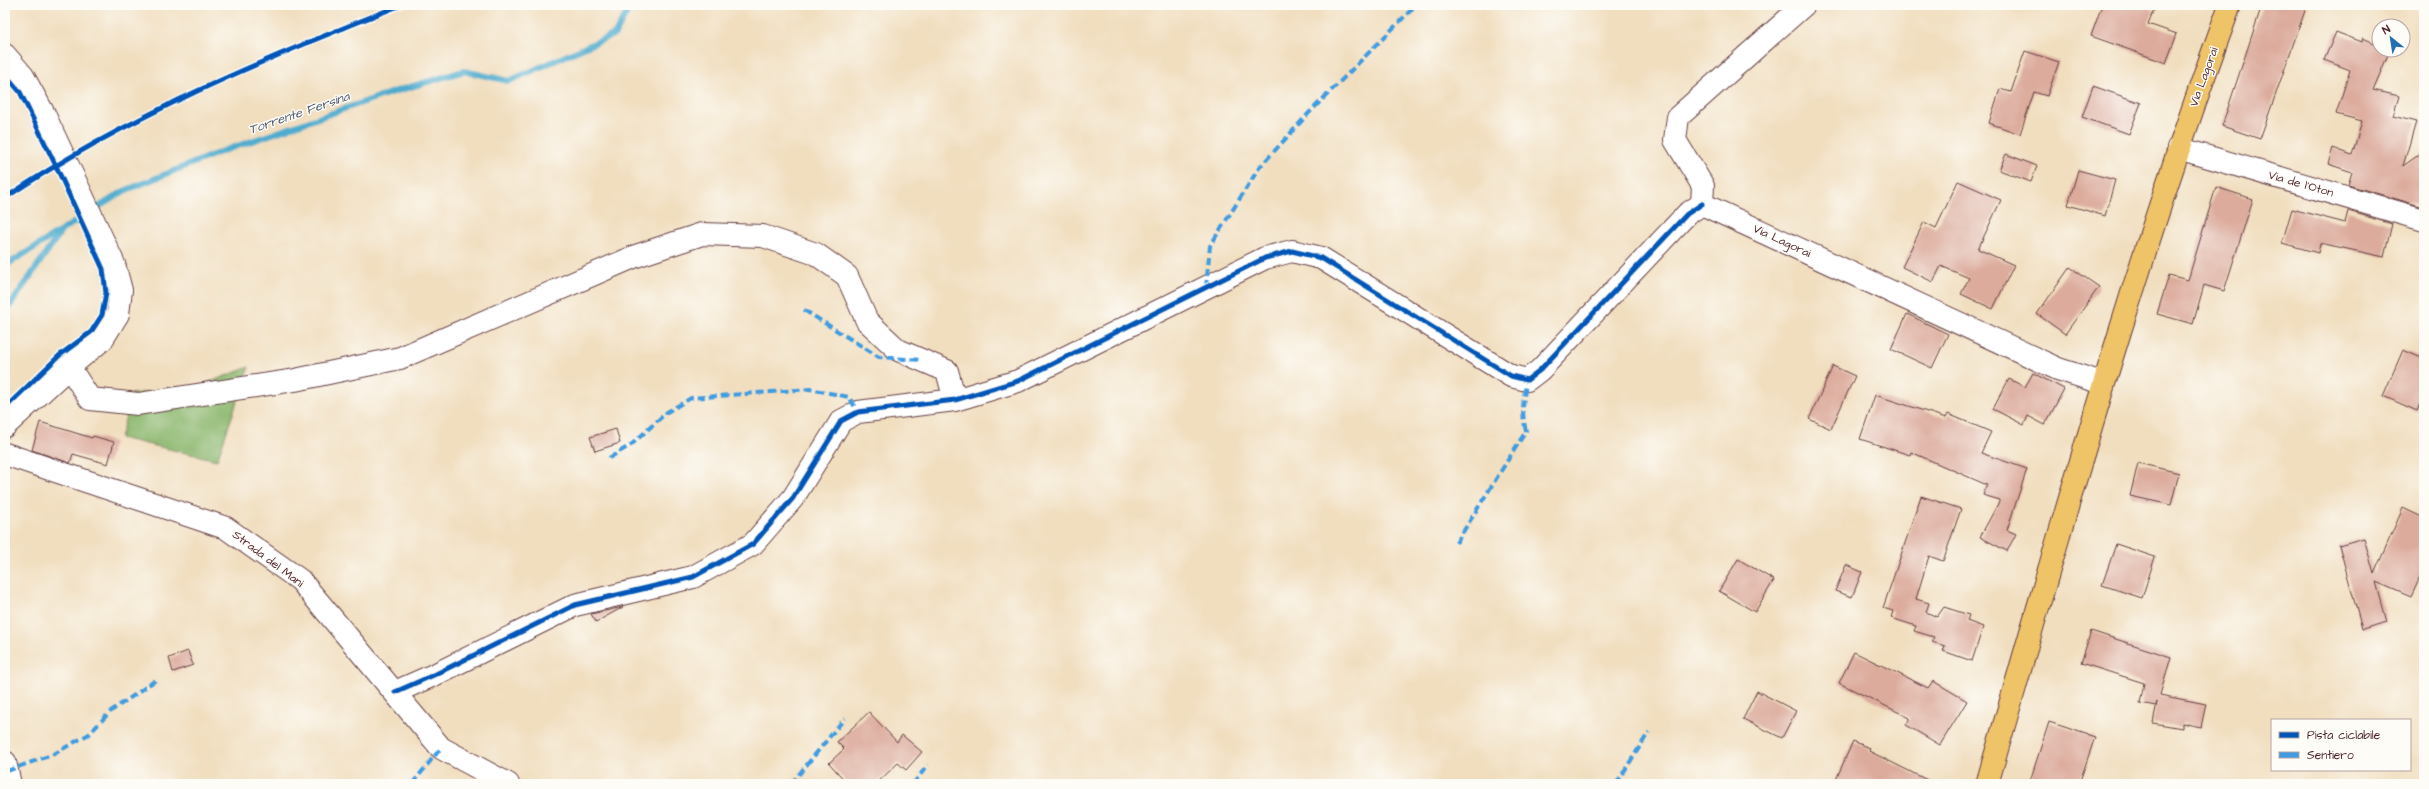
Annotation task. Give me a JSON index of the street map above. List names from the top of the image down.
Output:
{
  "streets": {
    "main road": ["Via Lagorai"],
    "street": ["Via de l'Oton", "Strada del Mani"]
  },
  "crossings": [
    ["Via Lagorai", "Via de l'Oton"]
  ],
  "water": ["Torrente Fersina"],
  "legend": ["Pista ciclabile", "Sentiero"],
  "north": "top left"
}
